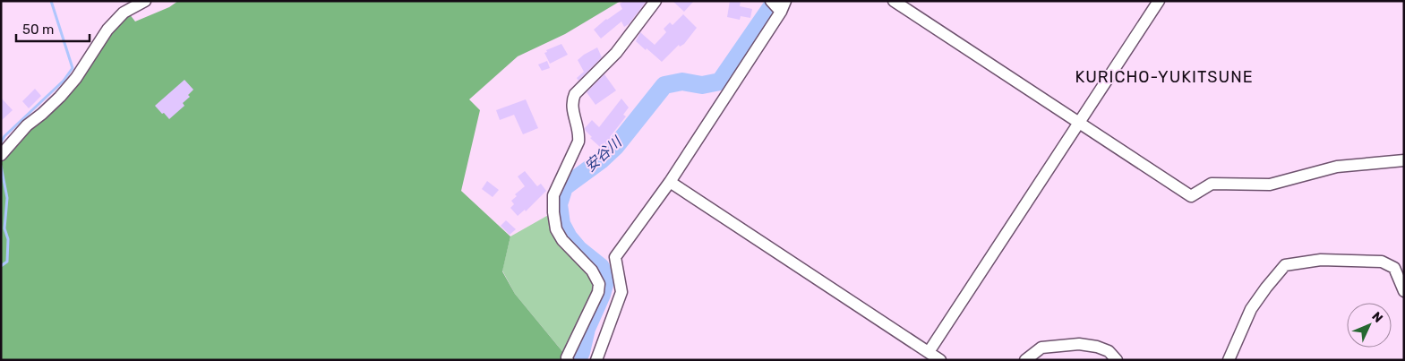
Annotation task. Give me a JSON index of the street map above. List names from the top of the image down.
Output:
{
  "districts": ["KURICHO-YUKITSUNE"],
  "water": ["安谷川"],
  "scale_bar": "50 m",
  "north": "top right"
}
